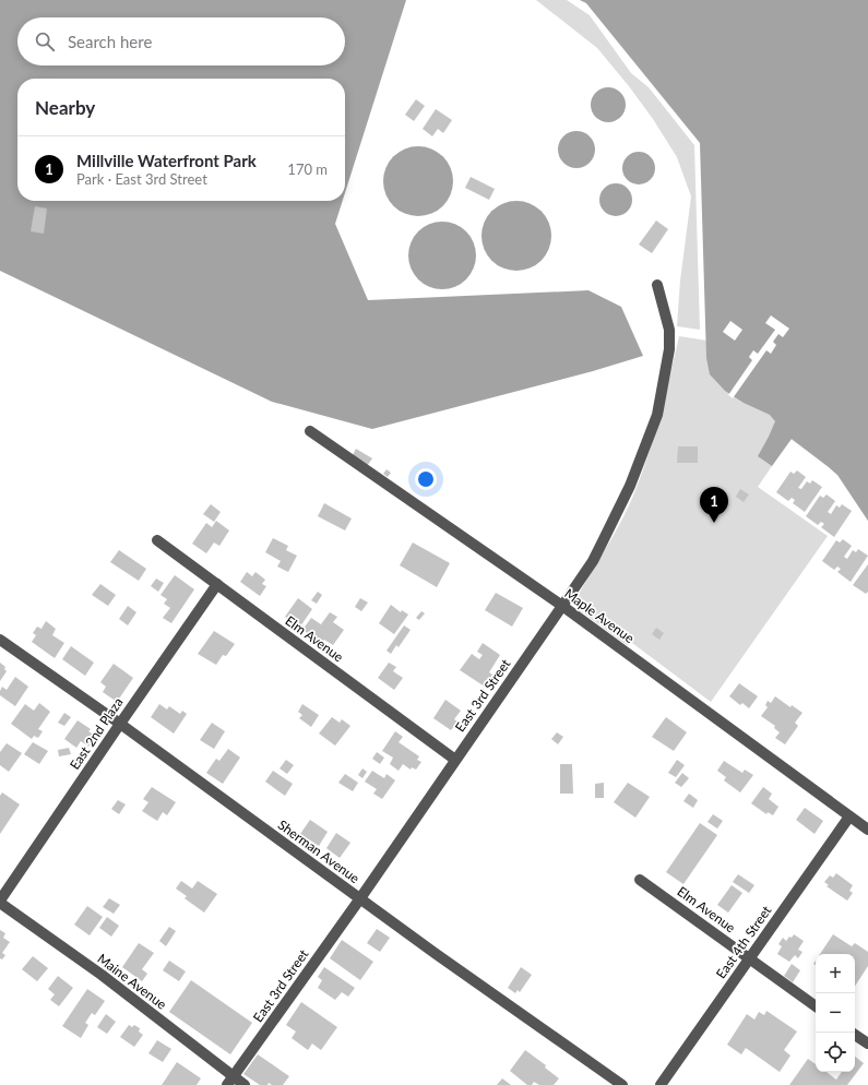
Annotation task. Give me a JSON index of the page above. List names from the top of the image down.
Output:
{
  "streets": {
    "street": [
      "Maple Avenue",
      "Elm Avenue",
      "East 3rd Street",
      "East 2nd Plaza",
      "Sherman Avenue",
      "East 4th Street",
      "Maine Avenue"
    ]
  },
  "crossings": [
    ["Maple Avenue", "East 3rd Street"],
    ["Maple Avenue", "East 4th Street"],
    ["Elm Avenue", "East 3rd Street"],
    ["Elm Avenue", "East 2nd Plaza"],
    ["Elm Avenue", "East 4th Street"],
    ["East 3rd Street", "Sherman Avenue"],
    ["East 3rd Street", "Maine Avenue"],
    ["East 2nd Plaza", "Sherman Avenue"],
    ["East 2nd Plaza", "Maine Avenue"]
  ],
  "page": {
    "search": "Search here",
    "heading": "Nearby",
    "list": [
      {
        "mark": "1",
        "name": "Millville Waterfront Park",
        "note": "Park · East 3rd Street",
        "value": "170 m"
      }
    ],
    "pins": "1",
    "map_buttons": ["+", "−"]
  }
}
